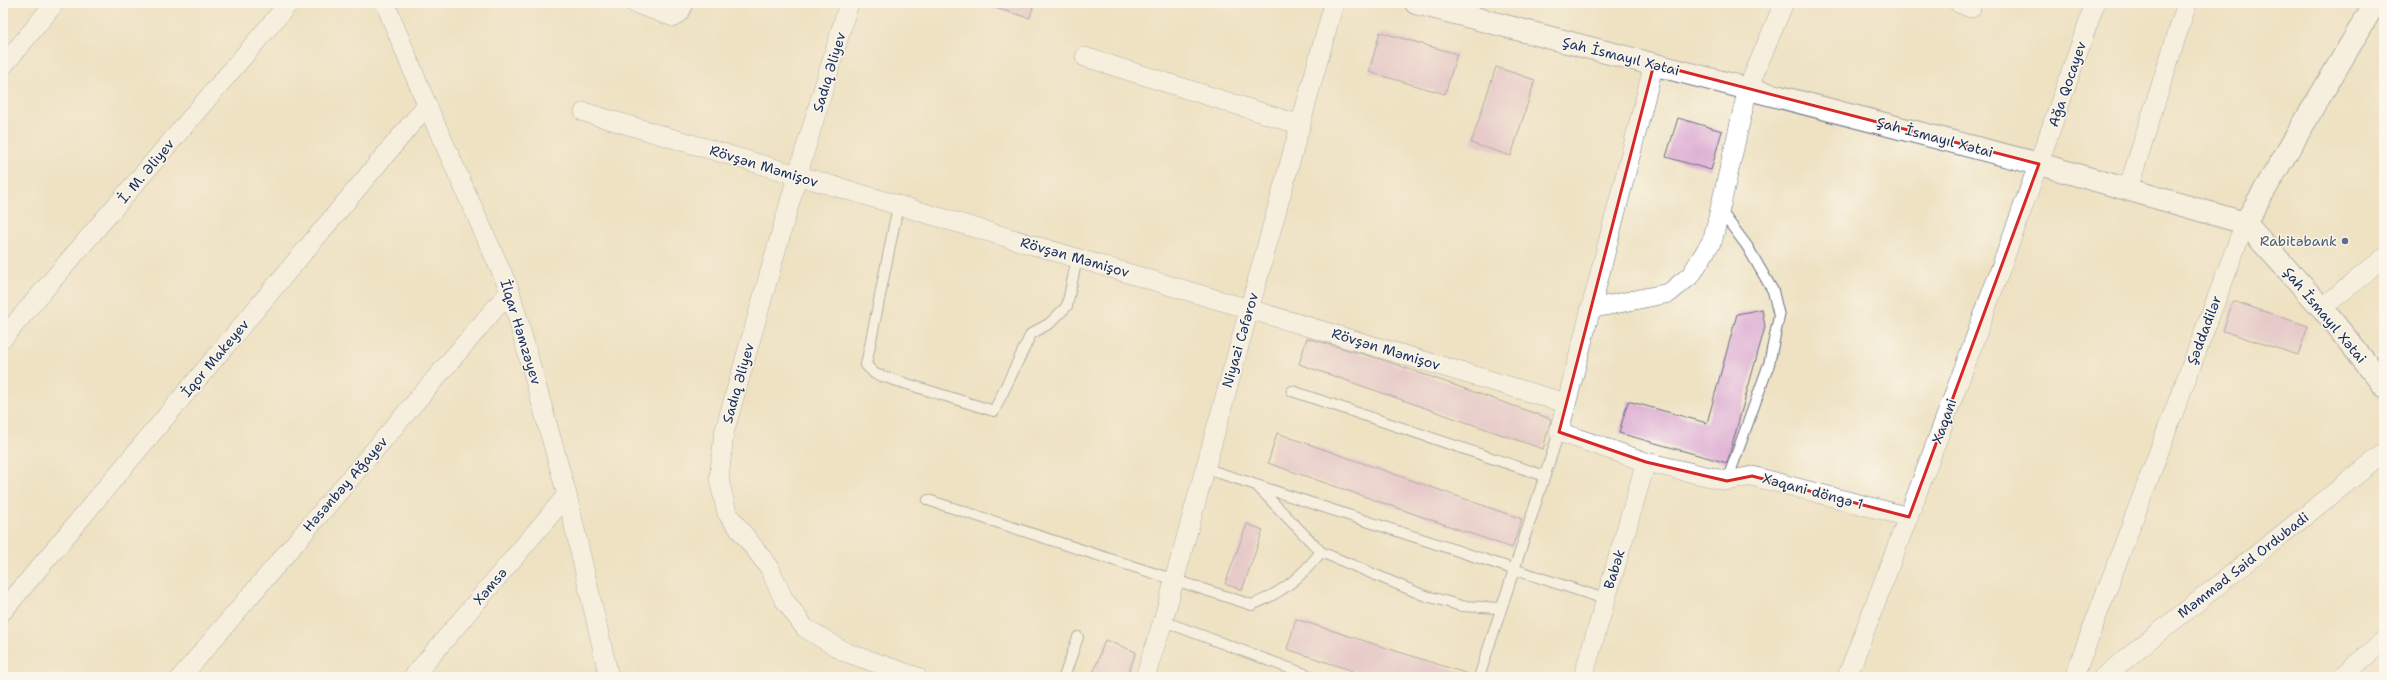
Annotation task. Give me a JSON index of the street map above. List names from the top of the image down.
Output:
{
  "streets": {
    "main road": ["Şah İsmayıl Xətai", "Şəddadilər"],
    "street": [
      "Sadıq Əliyev",
      "Ağa Qocayev",
      "Rövşən Məmişov",
      "İ. M. Əliyev",
      "İlqar Həmzəyev",
      "Niyazi Cəfərov",
      "İqor Makeyev",
      "Xaqani",
      "Həsənbəy Ağayev",
      "Xəqani döngə 1",
      "Məmməd Səid Ordubadi",
      "Babək",
      "Xəmsə"
    ]
  },
  "crossings": [
    ["Şah İsmayıl Xətai", "Ağa Qocayev"],
    ["Şah İsmayıl Xətai", "Şəddadilər"],
    ["Şah İsmayıl Xətai", "Xaqani"],
    ["Sadıq Əliyev", "Rövşən Məmişov"],
    ["Ağa Qocayev", "Xaqani"],
    ["Rövşən Məmişov", "Niyazi Cəfərov"],
    ["İlqar Həmzəyev", "İqor Makeyev"],
    ["İlqar Həmzəyev", "Həsənbəy Ağayev"],
    ["İlqar Həmzəyev", "Xəmsə"],
    ["Xaqani", "Xəqani döngə 1"],
    ["Xəqani döngə 1", "Babək"]
  ],
  "places": ["Rabitəbank"]
}
